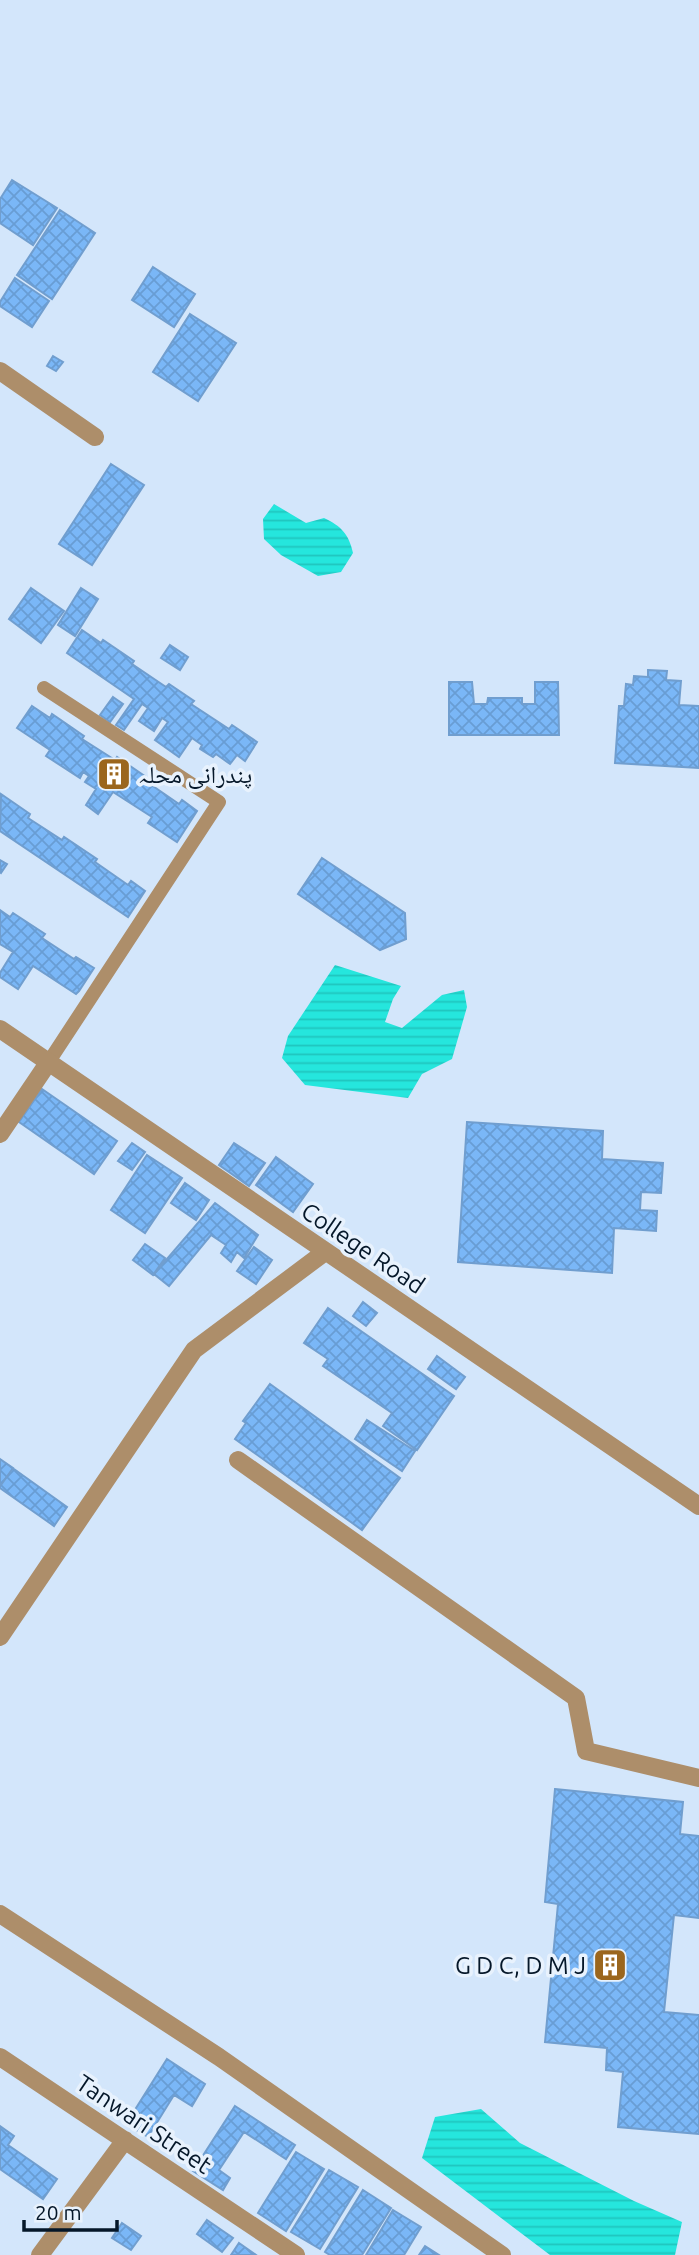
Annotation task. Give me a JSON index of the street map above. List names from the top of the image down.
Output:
{
  "streets": {
    "street": ["College Road", "Tanwari Street"]
  },
  "places": {
    "building": ["پندرانی محلہ", "G D C, D M J"]
  },
  "scale_bar": "20 m"
}
